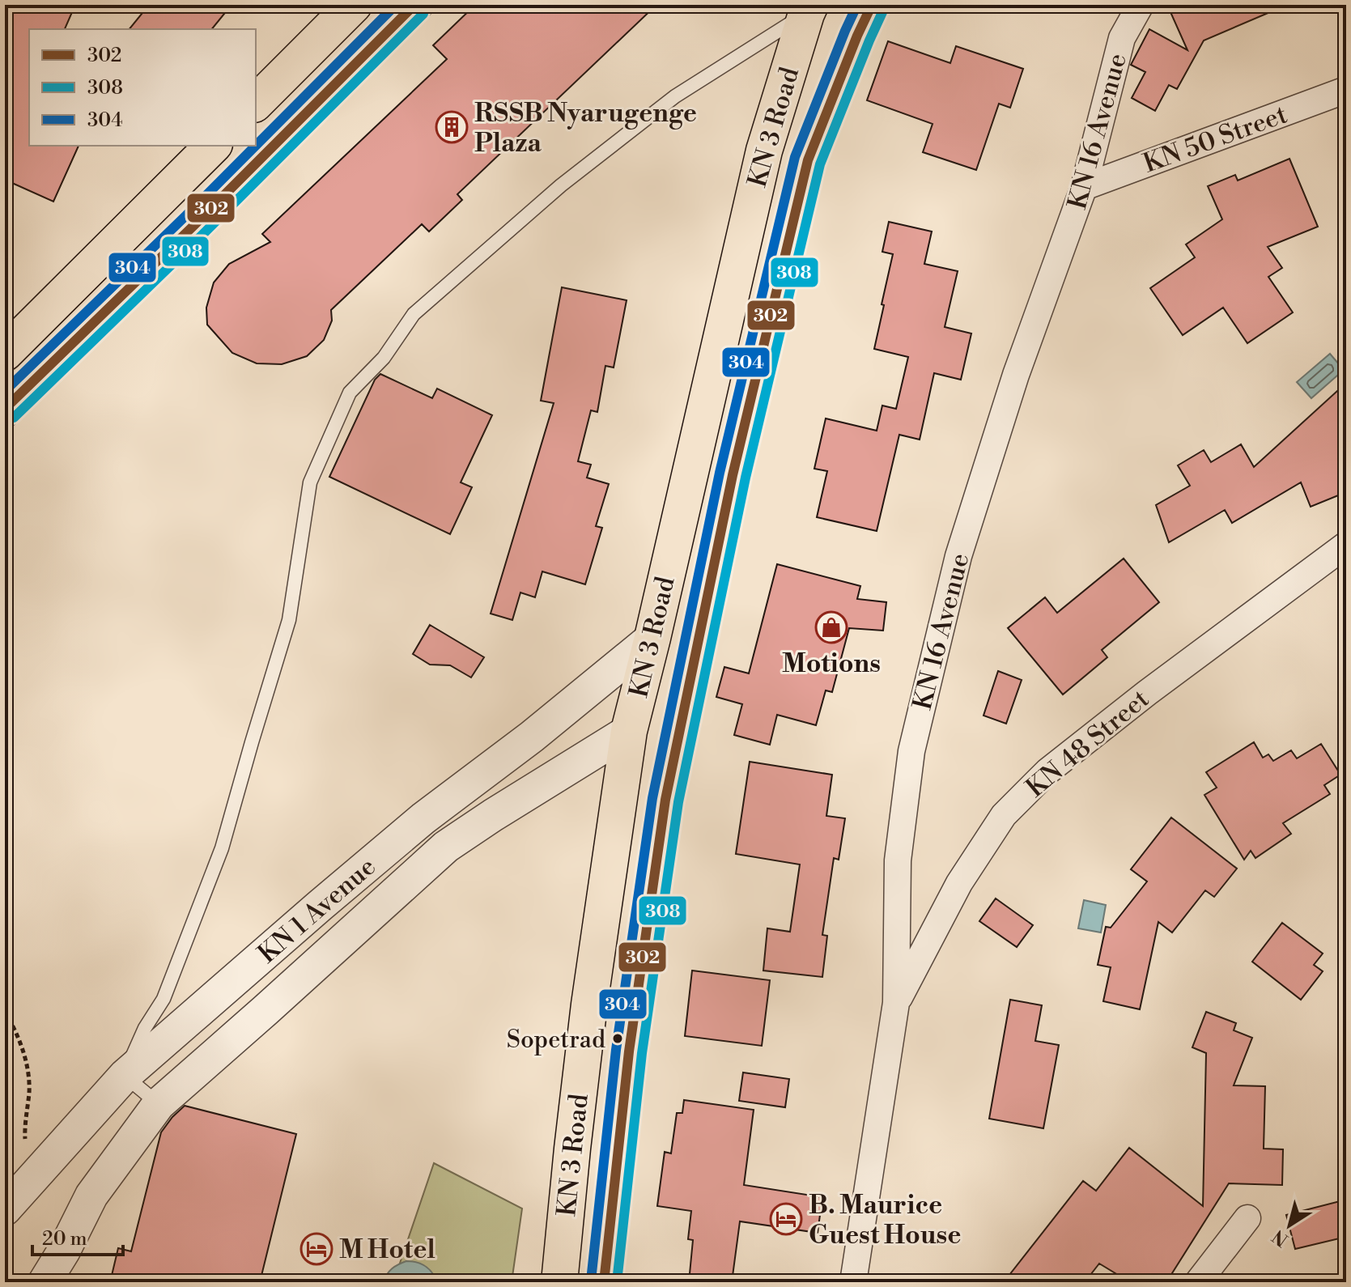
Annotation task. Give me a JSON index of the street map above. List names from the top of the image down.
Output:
{
  "streets": {
    "main road": ["KN 3 Road"],
    "street": [
      "KN 16 Avenue",
      "KN 50 Street",
      "KN 48 Street",
      "KN 1 Avenue"
    ]
  },
  "crossings": [
    ["KN 3 Road", "KN 1 Avenue"],
    ["KN 16 Avenue", "KN 50 Street"],
    ["KN 16 Avenue", "KN 48 Street"]
  ],
  "places": {
    "building": ["RSSB Nyarugenge Plaza"],
    "shop": ["Motions"],
    "other": ["Sopetrad"],
    "hotel": ["B. Maurice Guest House", "M Hotel"]
  },
  "lines": ["transit line 302", "transit line 304", "transit line 308"],
  "legend": ["302", "308", "304"],
  "scale_bar": "20 m",
  "north": "bottom left"
}
